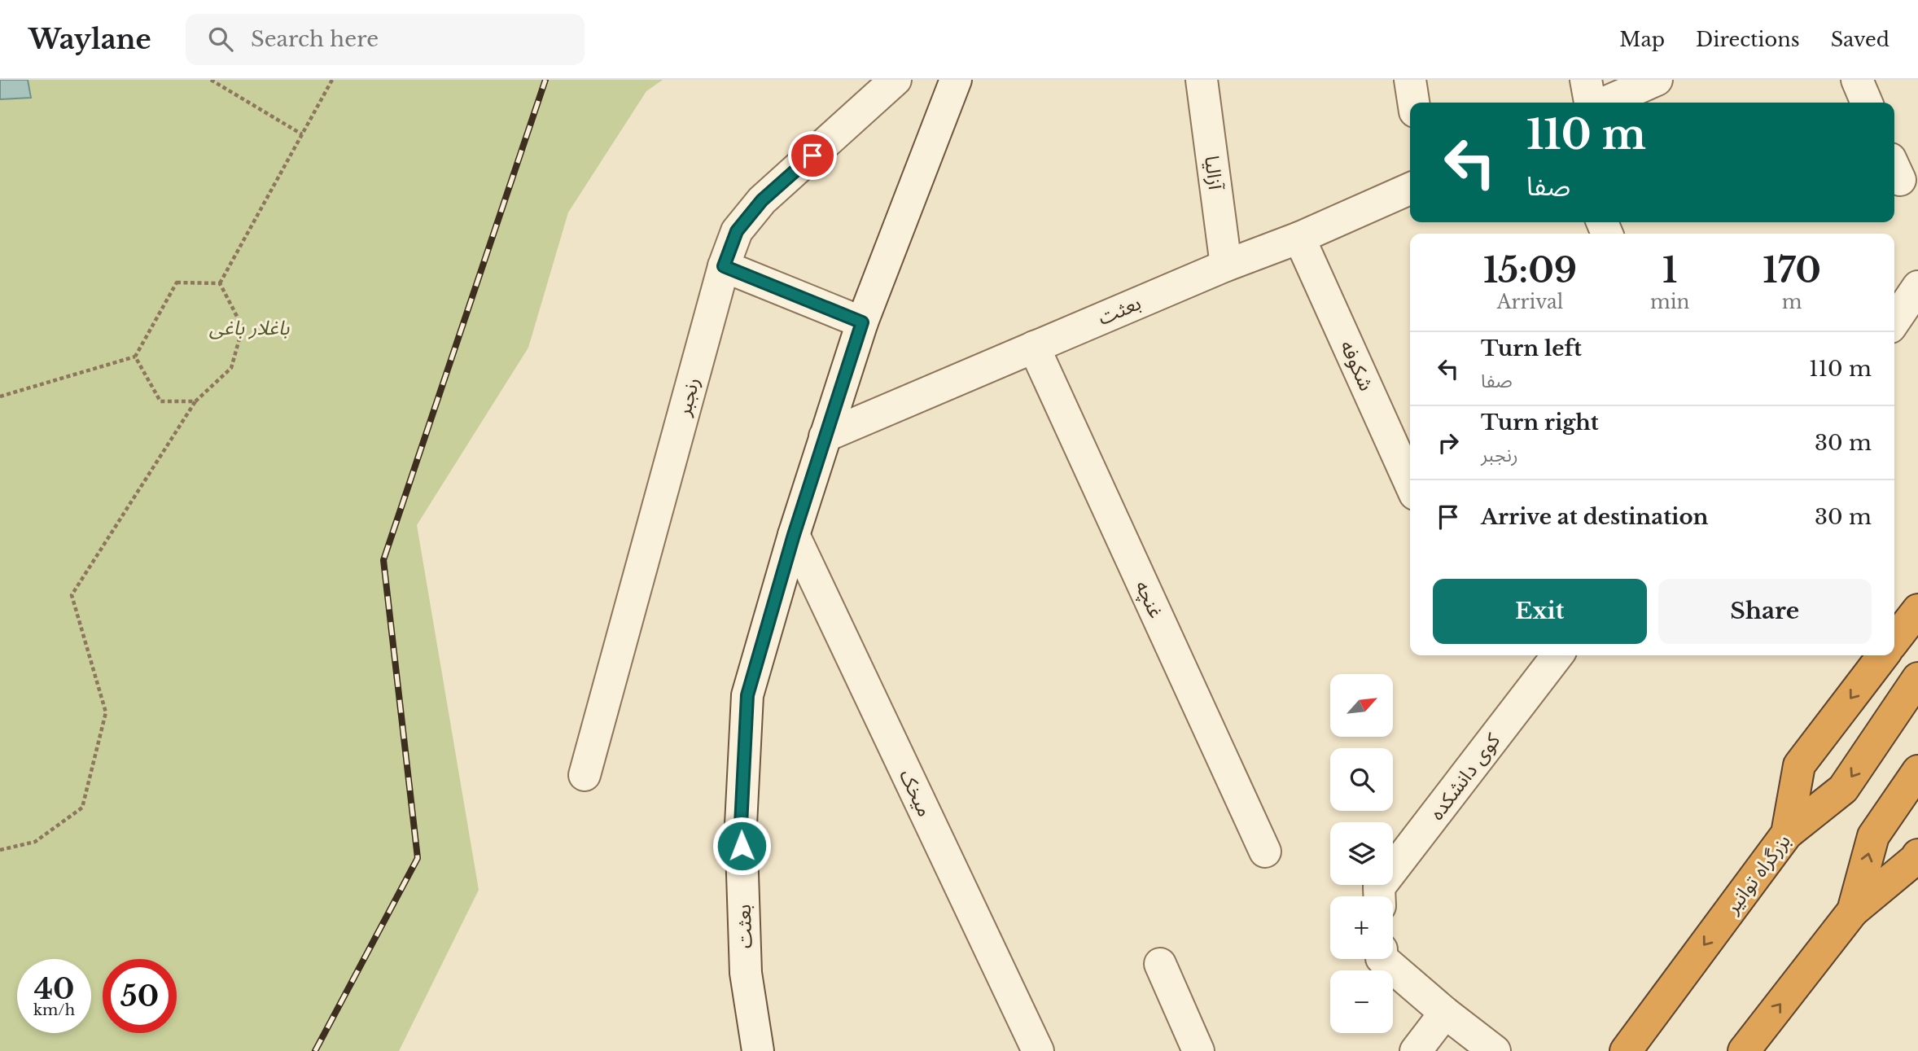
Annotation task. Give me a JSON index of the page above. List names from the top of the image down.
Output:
{
  "streets": {
    "highway": ["بزرگراه توانیر"],
    "street": [
      "آزالیا",
      "بعثت",
      "شکوفه",
      "رنجبر",
      "غنچه",
      "کوی دانشکده",
      "میخک"
    ]
  },
  "crossings": [
    ["آزالیا", "بعثت"],
    ["بعثت", "شکوفه"],
    ["بعثت", "غنچه"],
    ["بعثت", "میخک"]
  ],
  "parks": ["باغلار باغی"],
  "north": "top right",
  "page": {
    "header": "Waylane",
    "search": "Search here",
    "nav": ["Map", "Directions", "Saved"],
    "turn": ["110 m", "صفا"],
    "eta": [
      "15:09",
      "Arrival",
      "1",
      "min",
      "170",
      "m"
    ],
    "list": [
      {
        "name": "Turn left",
        "note": "صفا",
        "value": "110 m"
      },
      {
        "name": "Turn right",
        "note": "رنجبر",
        "value": "30 m"
      },
      {
        "name": "Arrive at destination",
        "value": "30 m"
      }
    ],
    "buttons": ["Exit", "Share"],
    "map_buttons": ["+", "−"],
    "speed": "40 km/h",
    "limit": "50"
  }
}
